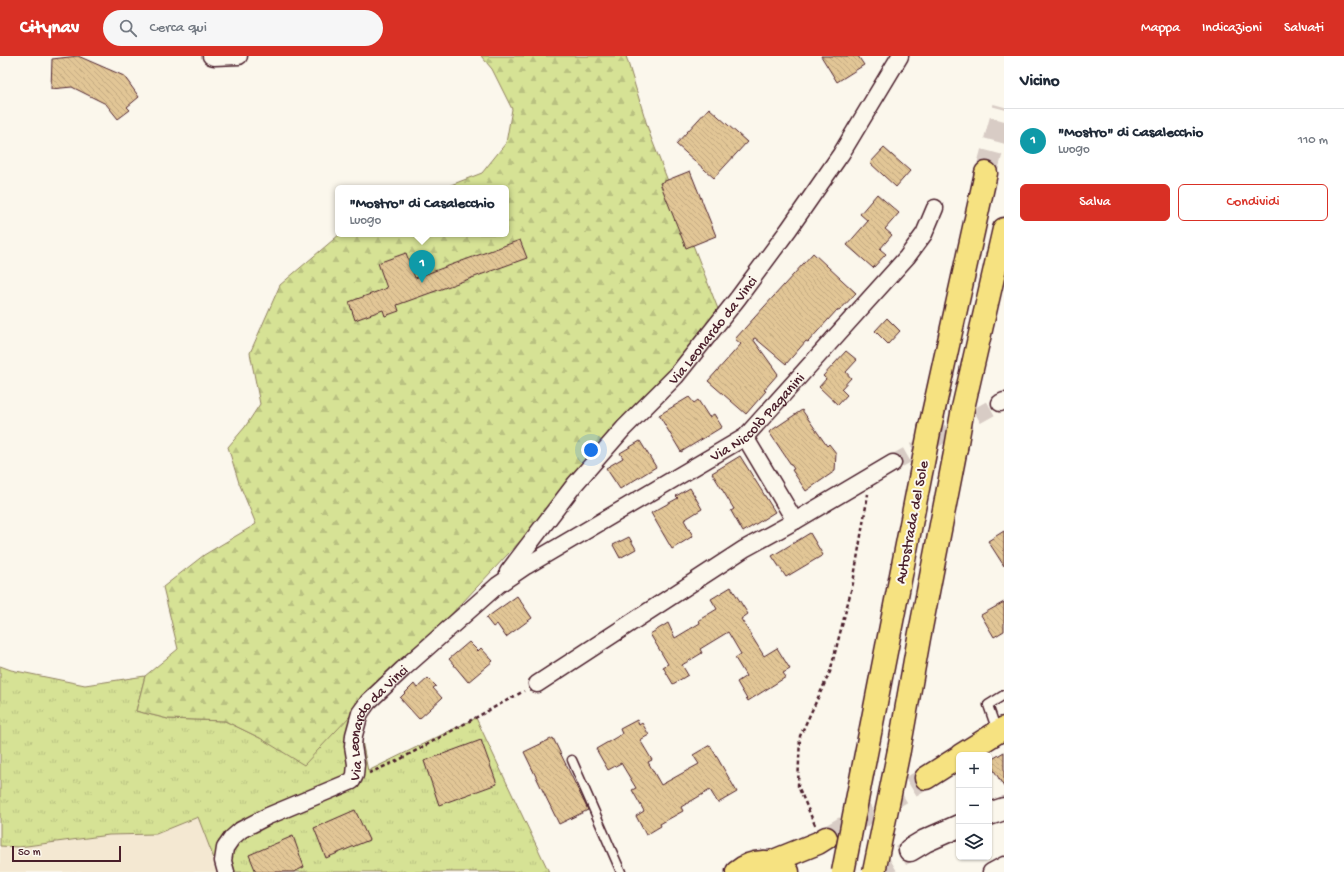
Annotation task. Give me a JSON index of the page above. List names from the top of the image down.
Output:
{
  "streets": {
    "main road": ["Autostrada del Sole"],
    "street": ["Via Leonardo da Vinci", "Via Niccolò Paganini"]
  },
  "crossings": [
    ["Via Leonardo da Vinci", "Via Niccolò Paganini"]
  ],
  "scale_bar": "50 m",
  "page": {
    "header": "Citynav",
    "search": "Cerca qui",
    "nav": ["Mappa", "Indicazioni", "Salvati"],
    "heading": "Vicino",
    "list": [
      {
        "mark": "1",
        "name": "\"Mostro\" di Casalecchio",
        "note": "Luogo",
        "value": "110 m"
      }
    ],
    "buttons": ["Salva", "Condividi"],
    "popup": ["\"Mostro\" di Casalecchio", "Luogo"],
    "pins": "1",
    "map_buttons": ["+", "−"],
    "scale": "50 m"
  }
}
